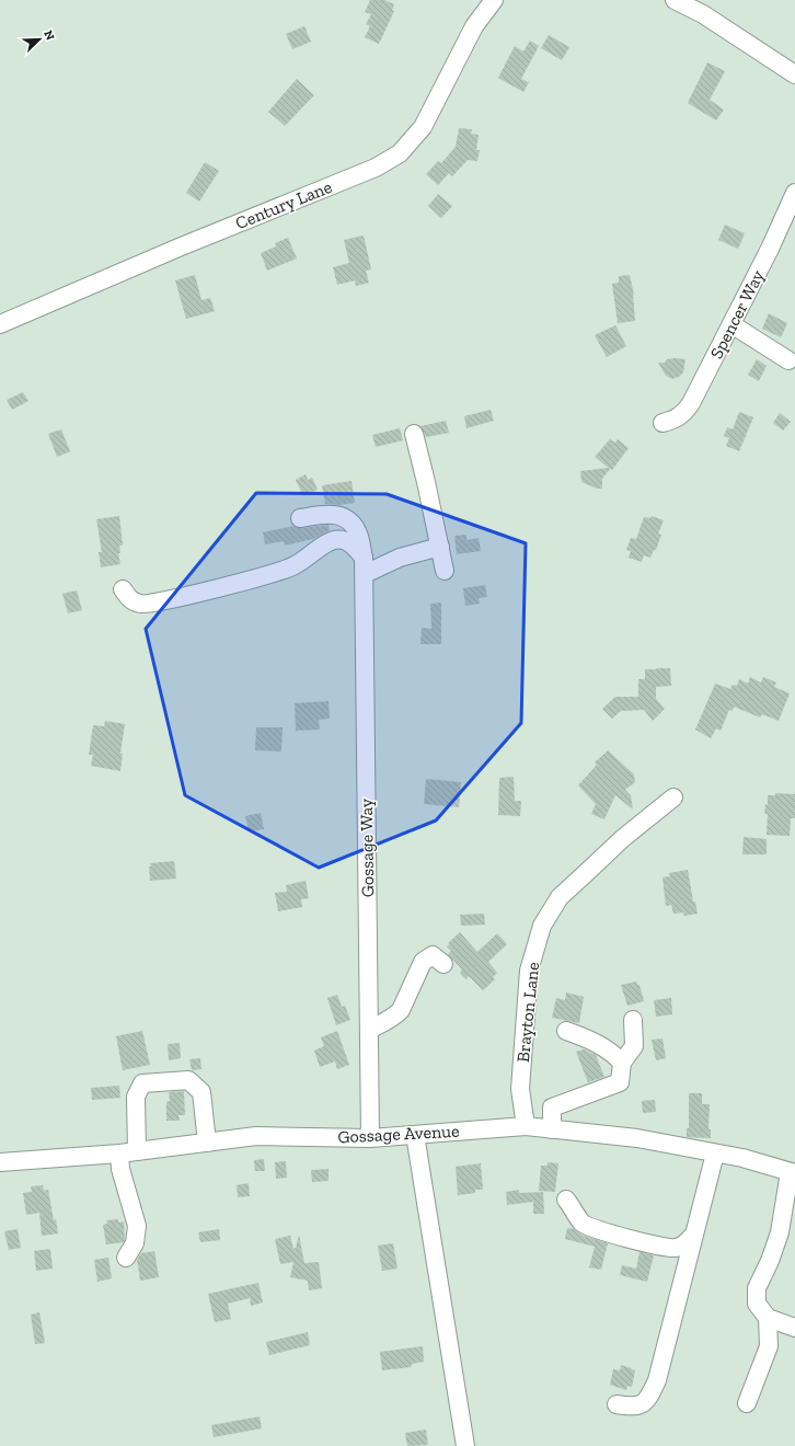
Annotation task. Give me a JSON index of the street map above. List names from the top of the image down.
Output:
{
  "streets": {
    "street": [
      "Century Lane",
      "Spencer Way",
      "Gossage Way",
      "Brayton Lane",
      "Gossage Avenue"
    ]
  },
  "crossings": [
    ["Gossage Way", "Gossage Avenue"],
    ["Brayton Lane", "Gossage Avenue"]
  ],
  "north": "top right"
}
